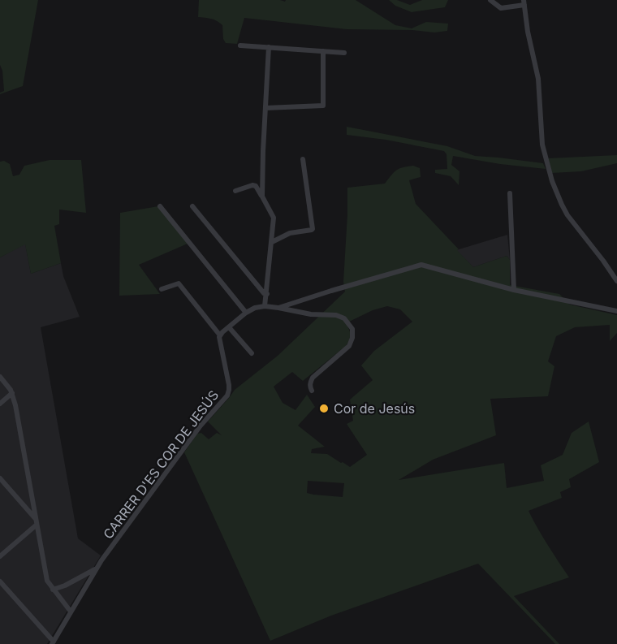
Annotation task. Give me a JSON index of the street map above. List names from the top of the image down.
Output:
{
  "streets": {
    "street": ["CARRER D'ES COR DE JESÚS"]
  },
  "places": ["Cor de Jesús"]
}
